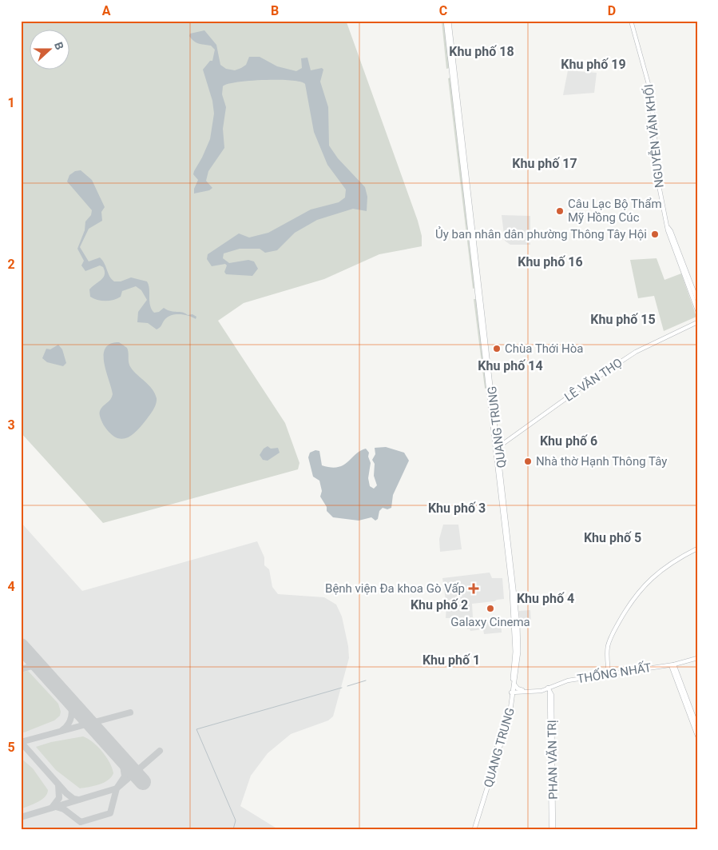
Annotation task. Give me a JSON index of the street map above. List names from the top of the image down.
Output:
{
  "streets": {
    "main road": ["QUANG TRUNG"],
    "street": [
      "NGUYỄN VĂN KHỐI",
      "LÊ VĂN THỌ",
      "THỐNG NHẤT",
      "PHAN VĂN TRỊ"
    ]
  },
  "crossings": [
    ["LÊ VĂN THỌ", "QUANG TRUNG"],
    ["QUANG TRUNG", "THỐNG NHẤT"],
    ["THỐNG NHẤT", "PHAN VĂN TRỊ"]
  ],
  "districts": [
    "Khu phố 18",
    "Khu phố 19",
    "Khu phố 17",
    "Khu phố 16",
    "Khu phố 15",
    "Khu phố 14",
    "Khu phố 6",
    "Khu phố 3",
    "Khu phố 5",
    "Khu phố 4",
    "Khu phố 2",
    "Khu phố 1"
  ],
  "places": {
    "other": [
      "Câu Lạc Bộ Thẩm Mỹ Hồng Cúc",
      "Ủy ban nhân dân phường Thông Tây Hội",
      "Chùa Thới Hòa",
      "Nhà thờ Hạnh Thông Tây",
      "Galaxy Cinema"
    ],
    "health": ["Bệnh viện Đa khoa Gò Vấp"]
  },
  "north": "right",
  "grid": {
    "columns": [
      "A",
      "B",
      "C",
      "D"
    ],
    "rows": [
      "1",
      "2",
      "3",
      "4",
      "5"
    ]
  }
}
